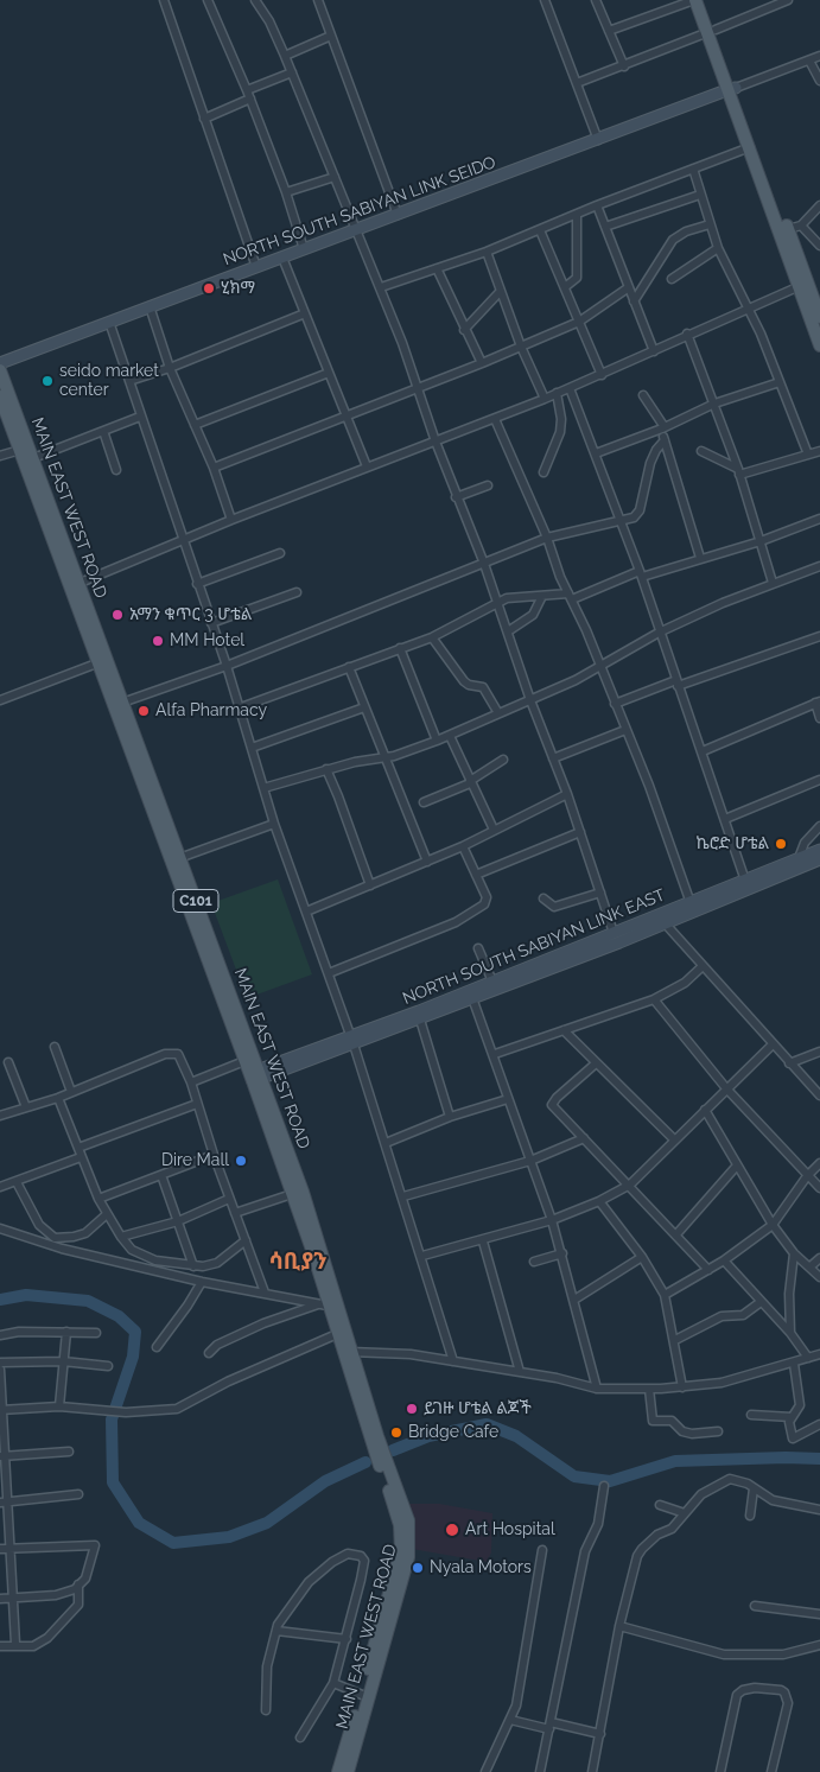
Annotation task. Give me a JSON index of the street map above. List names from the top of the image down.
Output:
{
  "streets": {
    "main road": [
      "NORTH SOUTH SABIYAN LINK SEIDO",
      "MAIN EAST WEST ROAD",
      "C101",
      "NORTH SOUTH SABIYAN LINK EAST"
    ]
  },
  "crossings": [
    ["MAIN EAST WEST ROAD", "NORTH SOUTH SABIYAN LINK EAST"]
  ],
  "districts": ["ሳቢያን"],
  "places": [
    "ሂክማ",
    "seido market center",
    "አማን ቁጥር 3 ሆቴል",
    "MM Hotel",
    "Alfa Pharmacy",
    "ኬሮድ ሆቴል",
    "Dire Mall",
    "ይገዙ ሆቴል ልጆች",
    "Bridge Cafe",
    "Art Hospital",
    "Nyala Motors"
  ]
}
